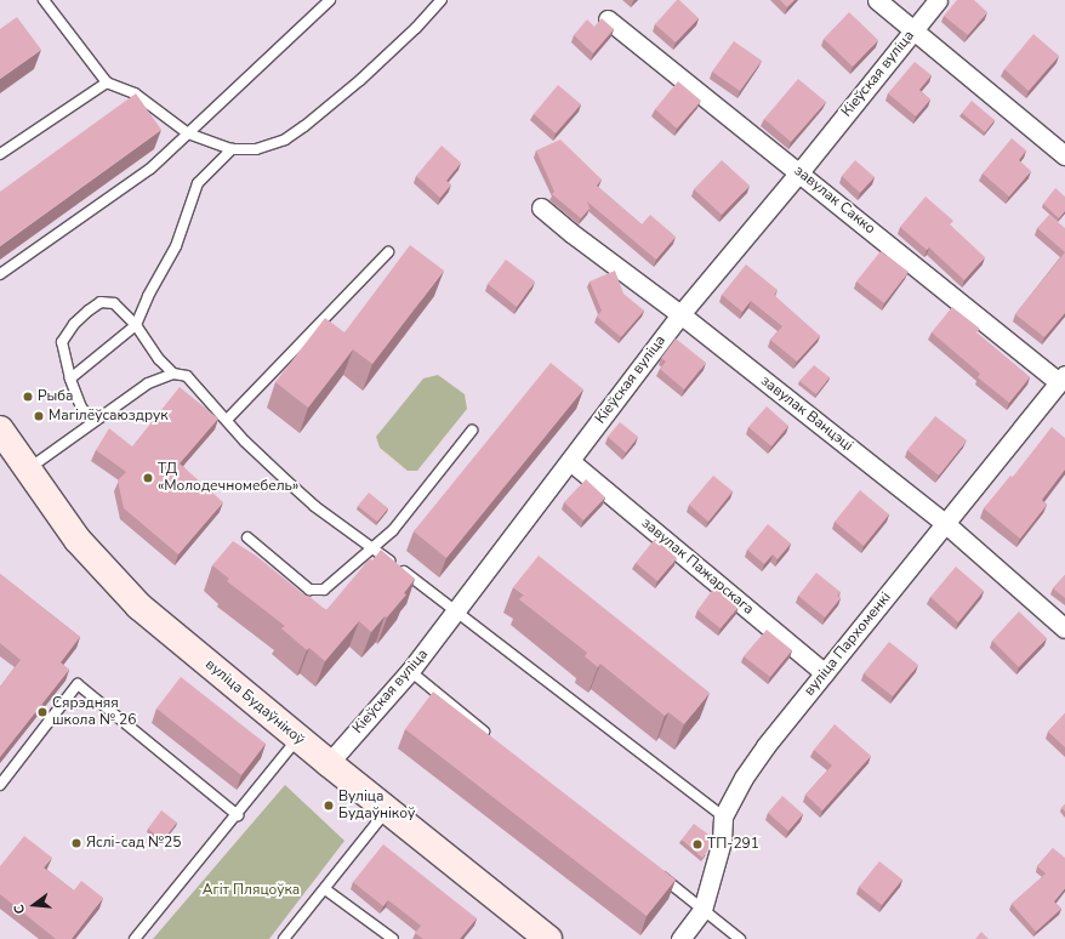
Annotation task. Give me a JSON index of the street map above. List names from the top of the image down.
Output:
{
  "streets": {
    "main road": ["вуліца Будаўнікоў"],
    "street": [
      "Кіеўская вуліца",
      "завулак Сакко",
      "завулак Ванцэці",
      "завулак Пажарскага",
      "вуліца Пархоменкі"
    ]
  },
  "crossings": [
    ["Кіеўская вуліца", "завулак Сакко"],
    ["Кіеўская вуліца", "завулак Ванцэці"],
    ["Кіеўская вуліца", "завулак Пажарскага"],
    ["Кіеўская вуліца", "вуліца Будаўнікоў"],
    ["завулак Сакко", "вуліца Пархоменкі"],
    ["завулак Ванцэці", "вуліца Пархоменкі"],
    ["завулак Пажарскага", "вуліца Пархоменкі"]
  ],
  "parks": ["Агіт Пляцоўка"],
  "places": [
    "Рыба",
    "Магілёўсаюздрук",
    "ТД «Молодечномебель»",
    "Сярэдняя школа № 26",
    "Вуліца Будаўнікоў",
    "Яслі-сад №25",
    "ТП-291"
  ],
  "north": "left"
}
